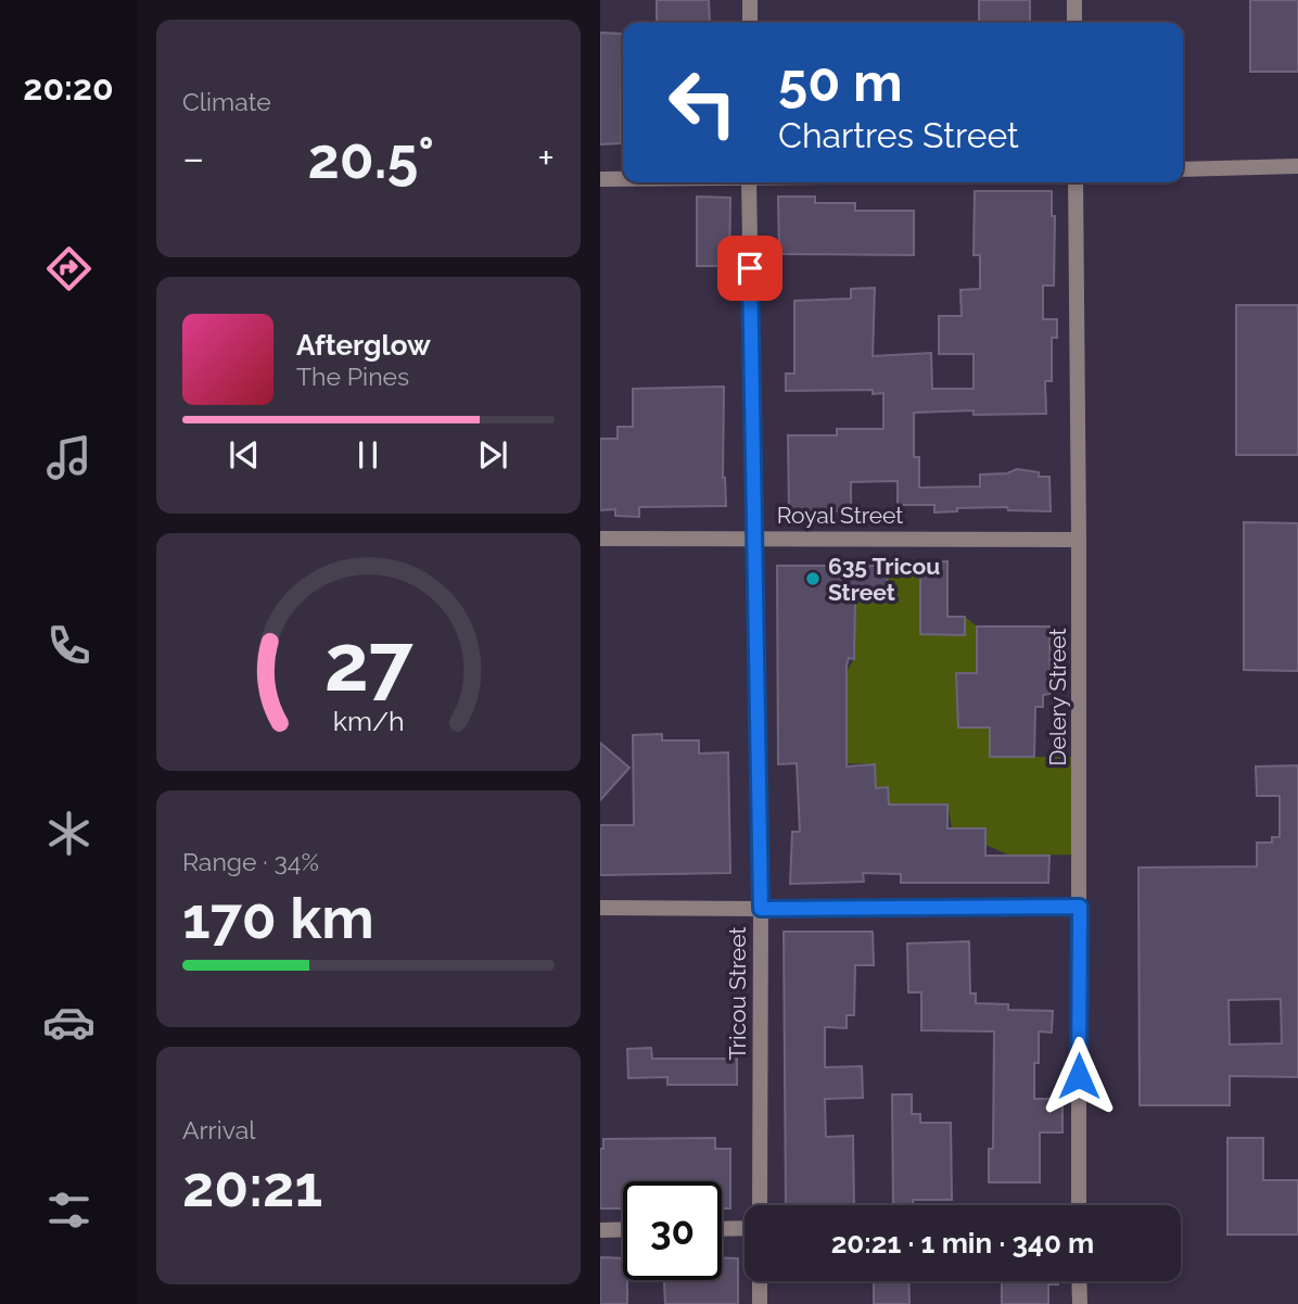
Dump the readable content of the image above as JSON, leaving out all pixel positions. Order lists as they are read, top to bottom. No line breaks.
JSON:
{"streets":{"street":["Royal Street","Delery Street","Tricou Street"]},"crossings":[["Royal Street","Delery Street"],["Royal Street","Tricou Street"]],"places":["635 Tricou Street"],"page":{"tabs":"20:20","tile":["Climate",["Range · 34%","170 km"],["Arrival","20:21"]],"turn":["50 m","Chartres Street"],"heat":["−","20.5°","+"],"song":["Afterglow","The Pines"],"limit":"30","trip":"20:21 · 1 min · 340 m","gauge":["27","km/h"]}}
